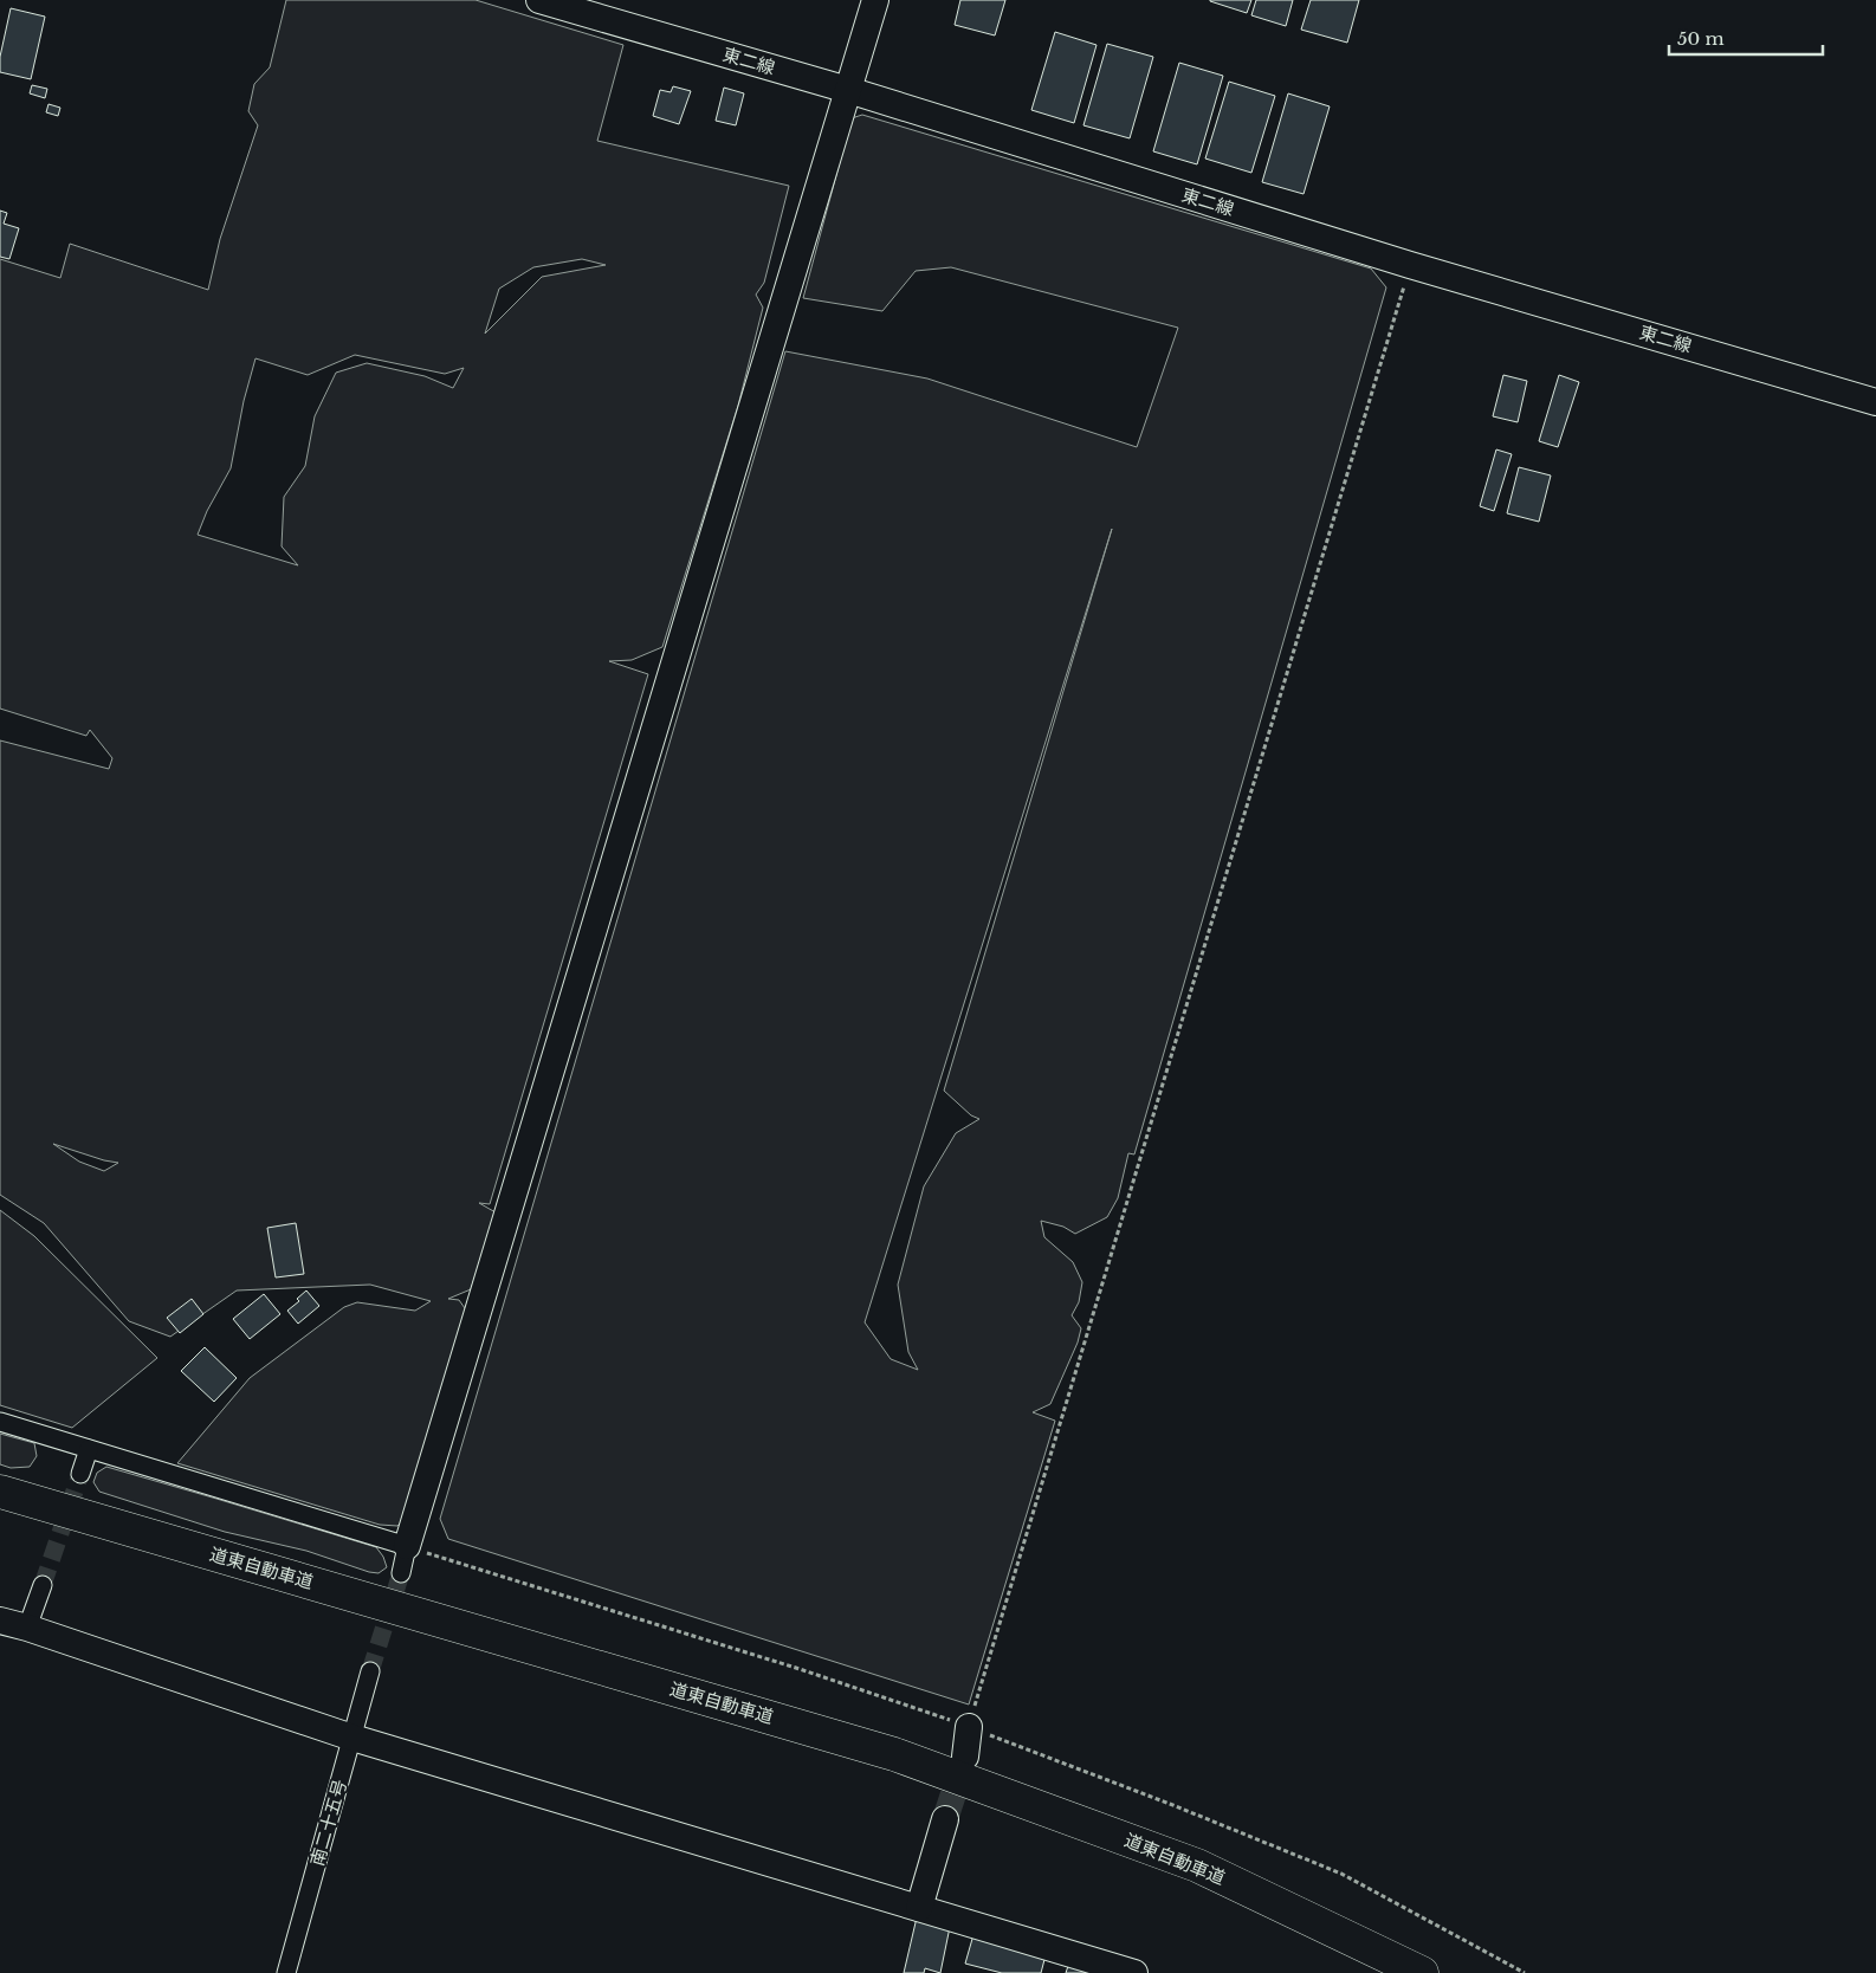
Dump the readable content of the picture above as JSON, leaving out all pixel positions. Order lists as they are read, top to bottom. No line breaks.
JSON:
{"streets":{"highway":["道東自動車道"],"street":["東二線","南二十五号"]},"scale_bar":"50 m"}
